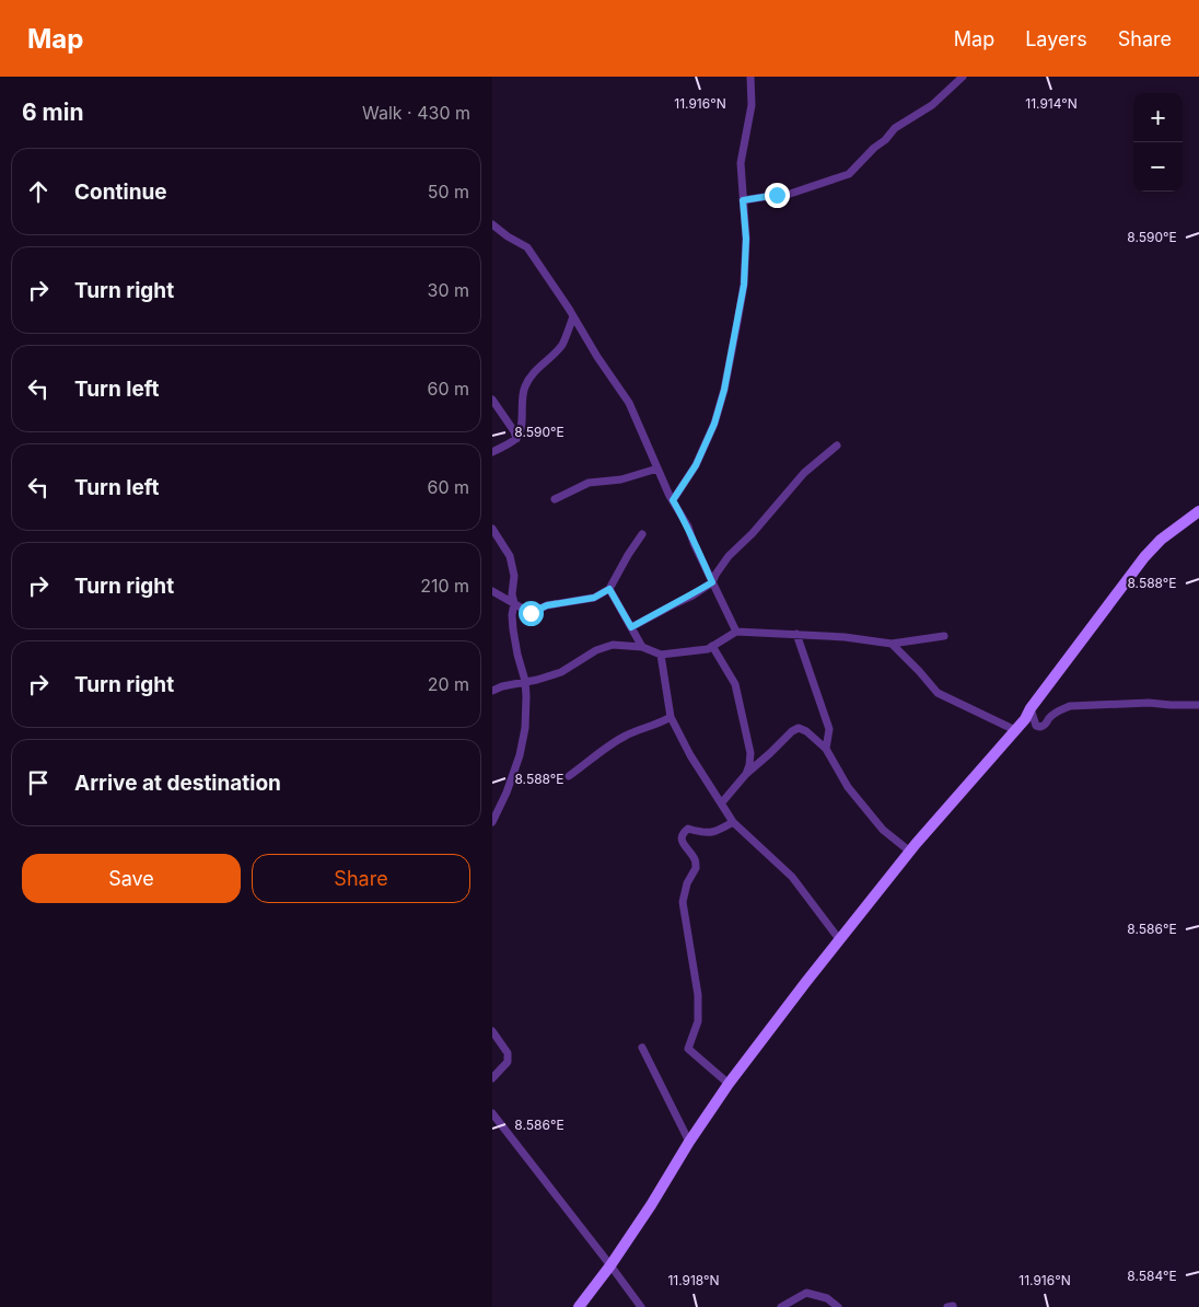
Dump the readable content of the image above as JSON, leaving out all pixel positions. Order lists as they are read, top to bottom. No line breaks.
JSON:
{"page":{"header":"Map","nav":["Map","Layers","Share"],"heading":["6 min","Walk · 430 m"],"map_buttons":["+","−"],"list":[["Continue","50 m"],["Turn right","30 m"],["Turn left","60 m"],["Turn left","60 m"],["Turn right","210 m"],["Turn right","20 m"],"Arrive at destination"],"buttons":["Save","Share"]},"coordinates":["11.916°N","11.914°N","8.590°E","8.588°E","8.586°E","8.584°E","11.918°N"]}
